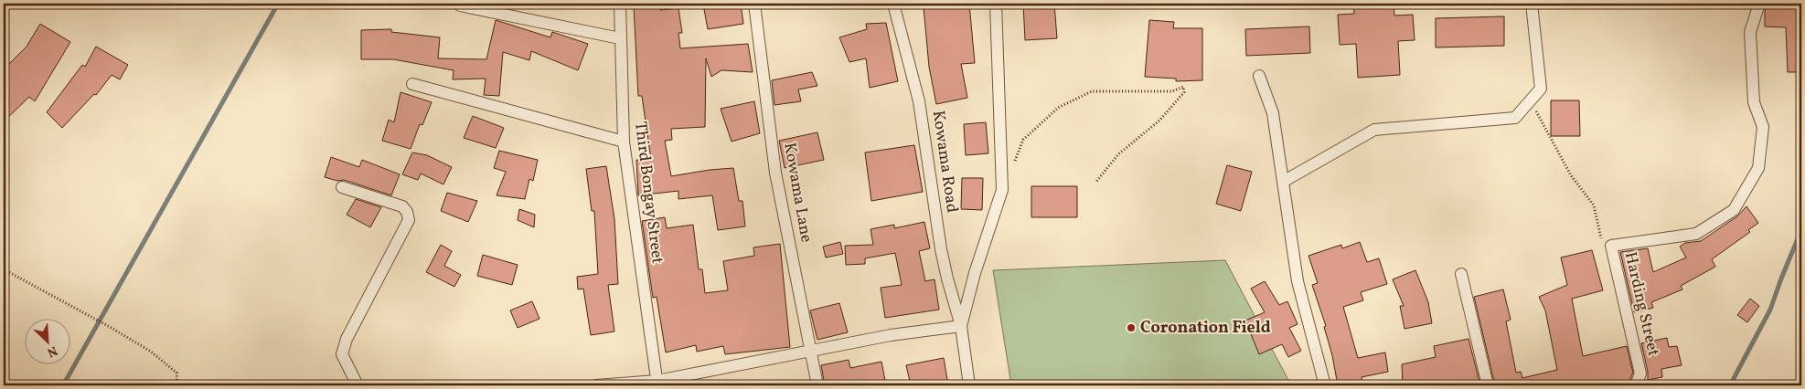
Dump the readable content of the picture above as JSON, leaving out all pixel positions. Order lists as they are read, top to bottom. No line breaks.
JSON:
{"streets":{"street":["Kowama Road","Third Bongay Street","Kowama Lane","Harding Street"]},"places":["Coronation Field"],"north":"bottom right"}
